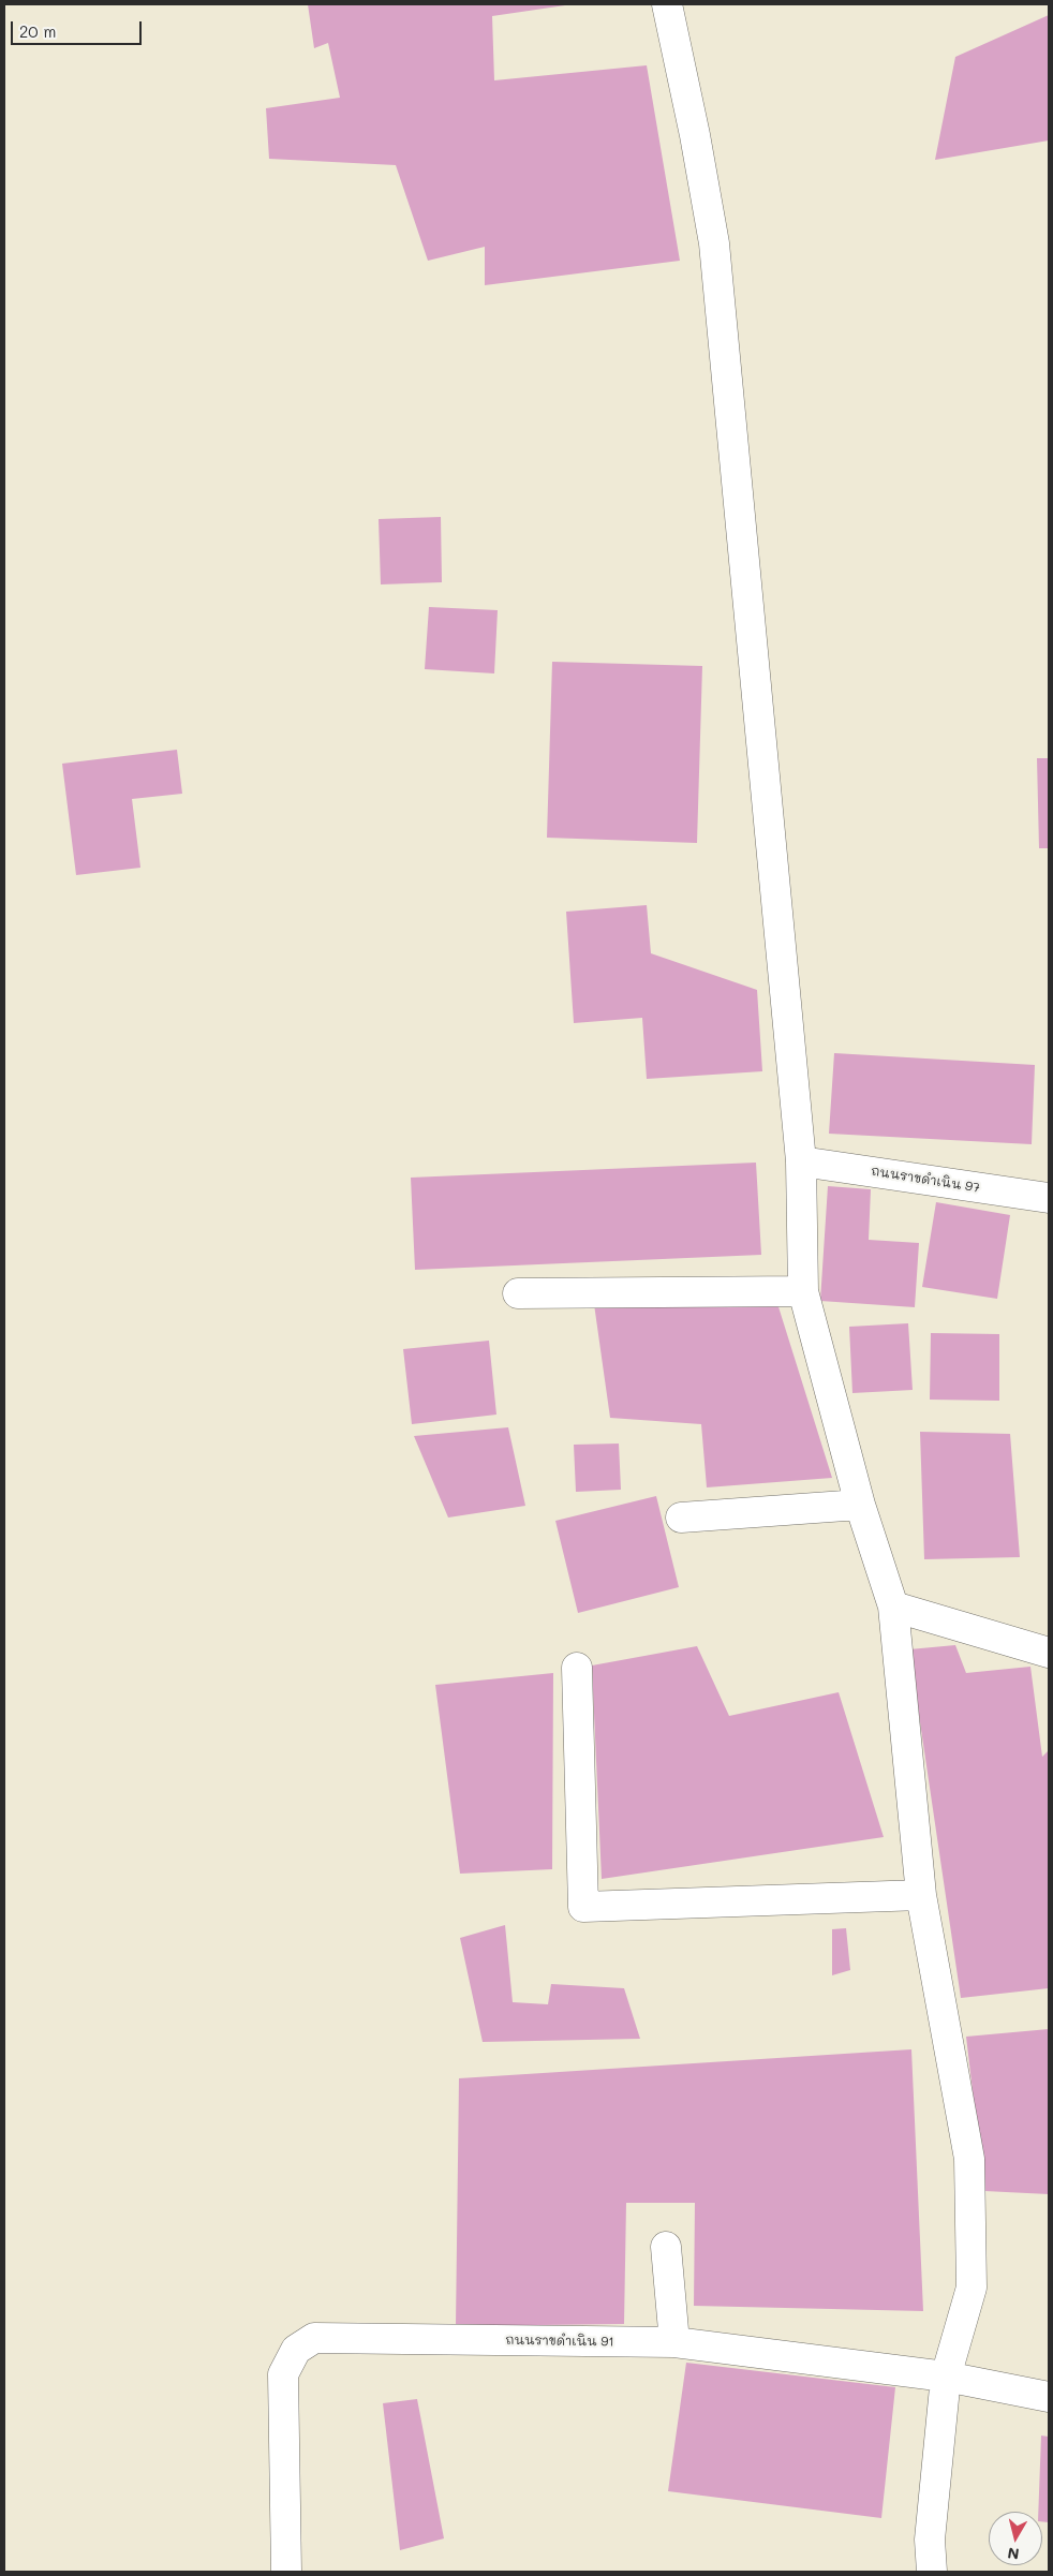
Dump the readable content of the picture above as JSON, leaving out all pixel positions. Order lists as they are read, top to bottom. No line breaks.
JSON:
{"streets":{"street":["ถนนราขดำเนิน 97","ถนนราขดำเนิน 91"]},"scale_bar":"20 m","north":"bottom"}
